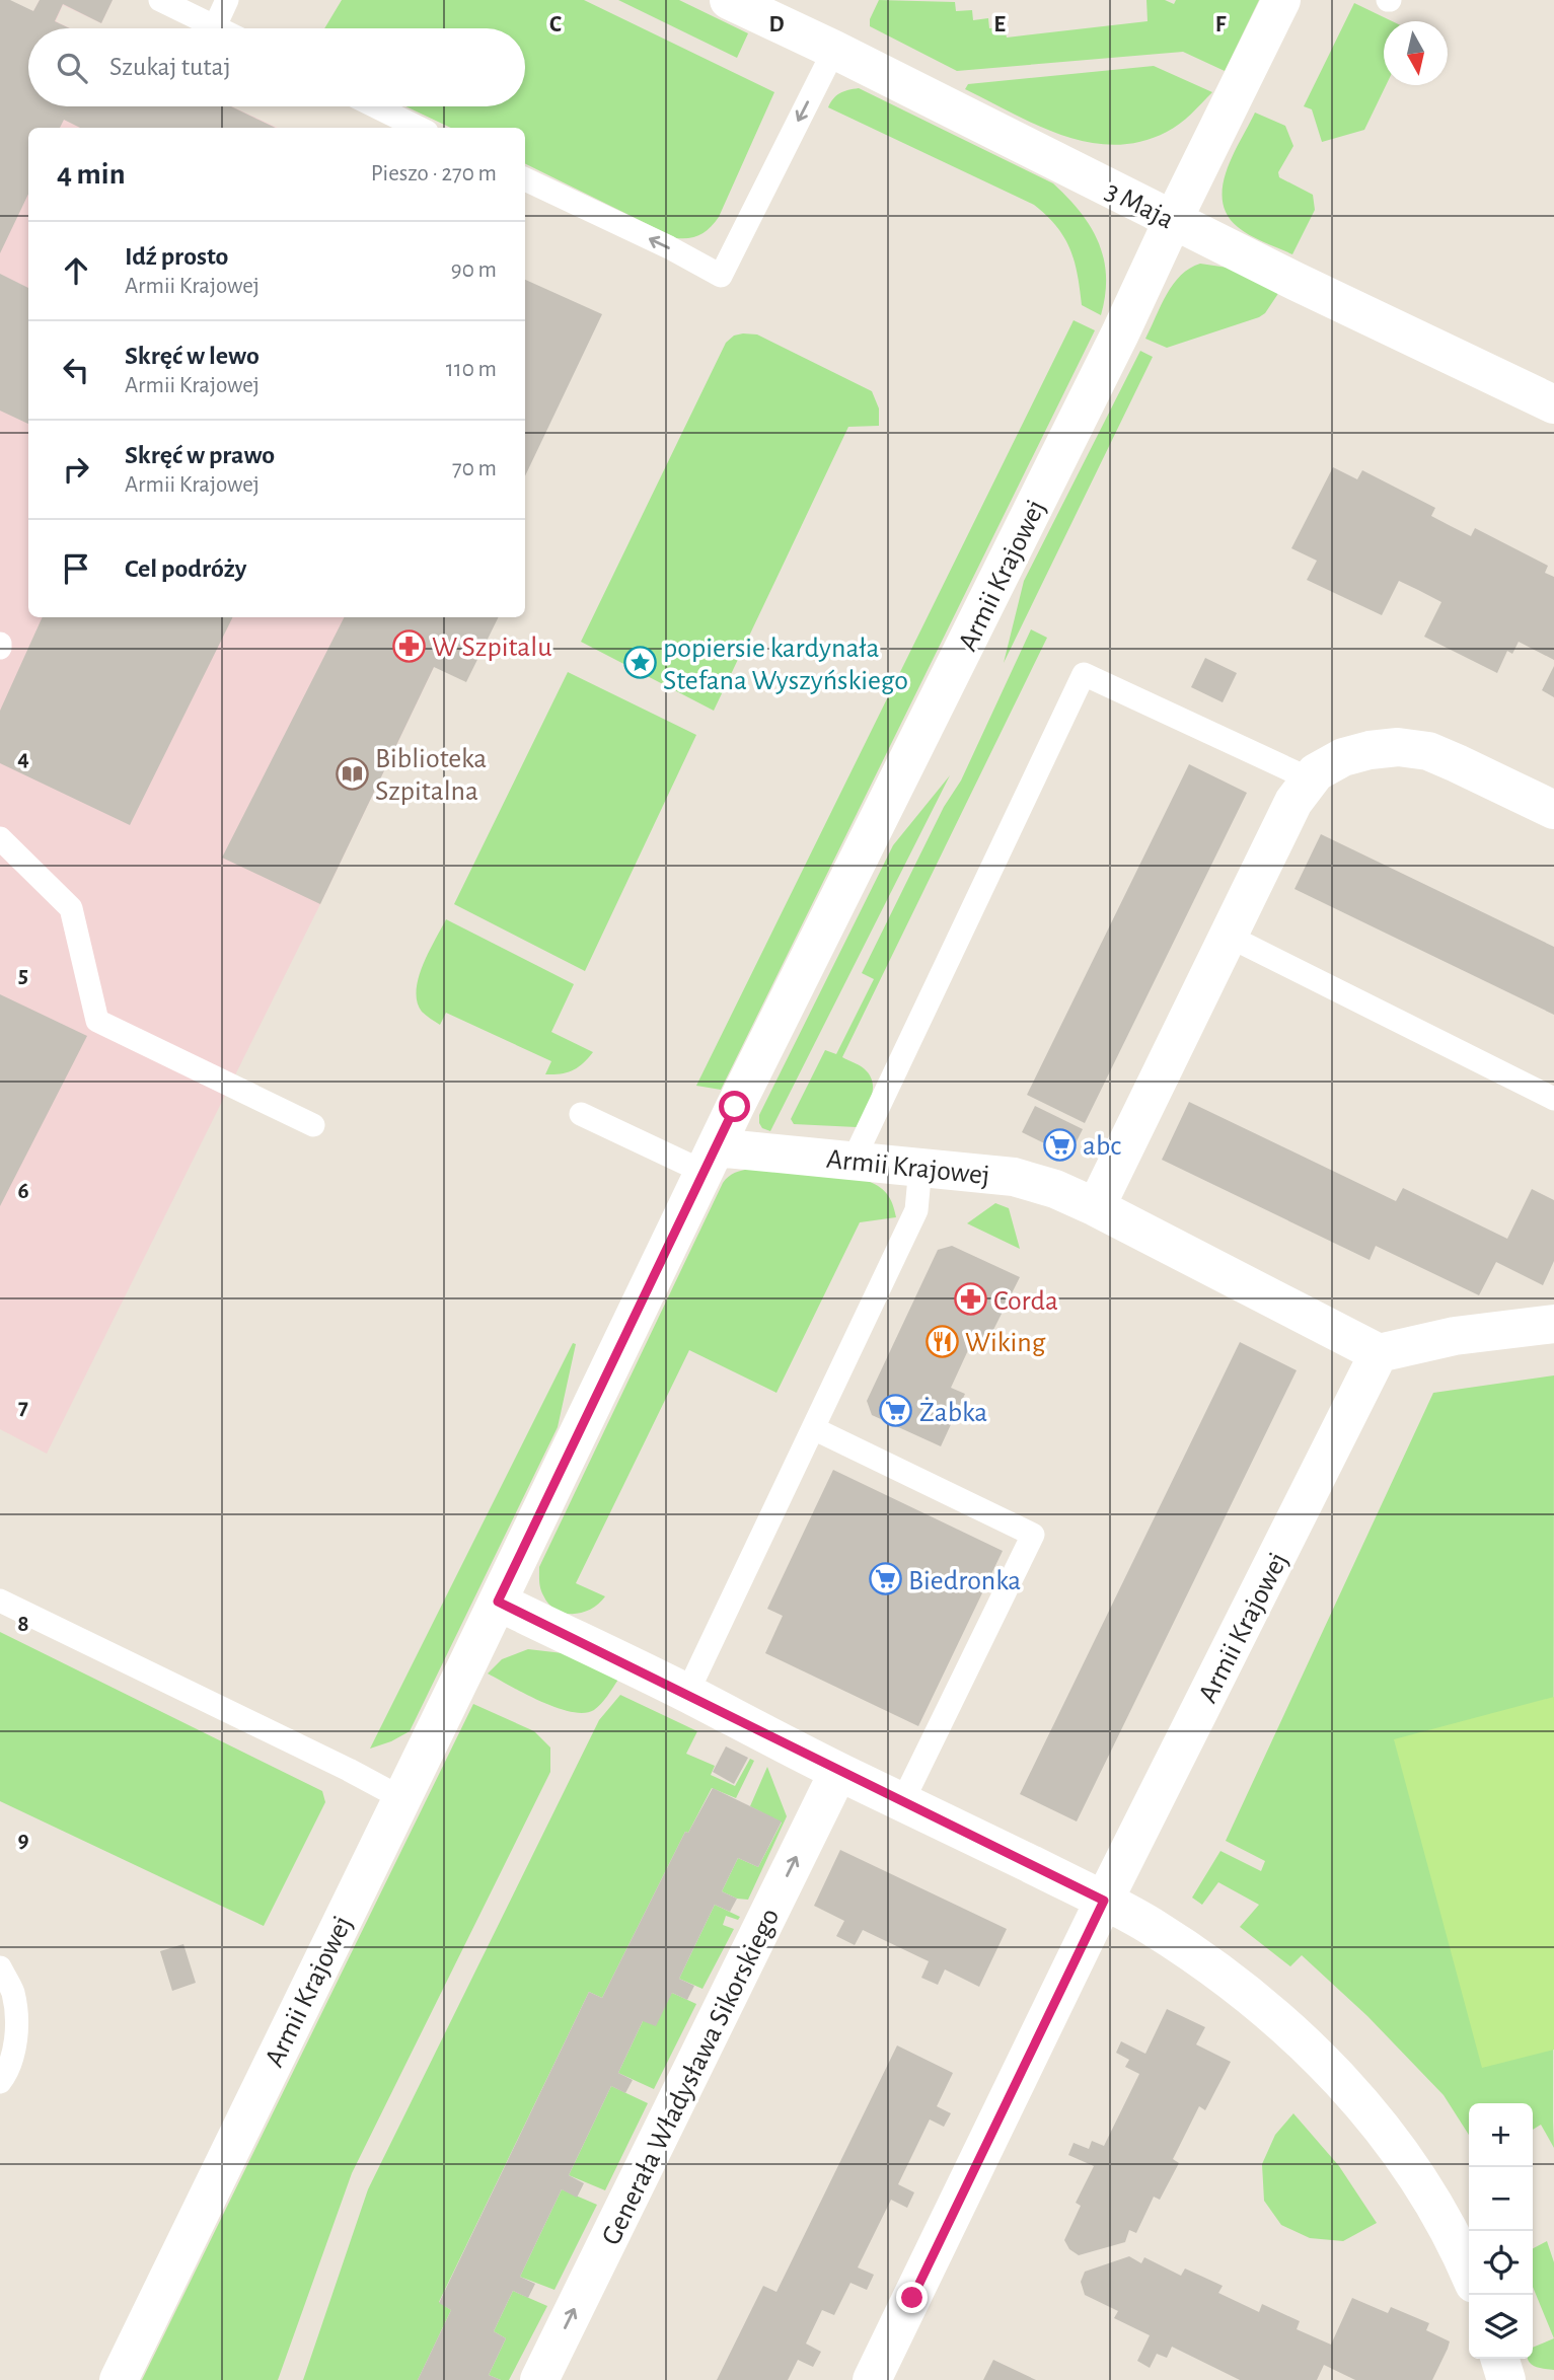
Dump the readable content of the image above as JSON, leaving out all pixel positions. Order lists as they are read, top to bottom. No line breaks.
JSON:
{"streets":{"street":["3 Maja","Armii Krajowej","Generała Władysława Sikorskiego"]},"crossings":[["3 Maja","Armii Krajowej"]],"one_way":["Generała Władysława Sikorskiego"],"places":{"pharmacy":["W Szpitalu","Corda"],"place":["popiersie kardynała Stefana Wyszyńskiego"],"library":["Biblioteka Szpitalna"],"supermarket":["abc","Żabka","Biedronka"],"restaurant":["Wiking"]},"north":"bottom","page":{"search":"Szukaj tutaj","heading":["4 min","Pieszo · 270 m"],"list":[["Idź prosto","Armii Krajowej","90 m"],["Skręć w lewo","Armii Krajowej","110 m"],["Skręć w prawo","Armii Krajowej","70 m"],"Cel podróży"],"map_buttons":["+","−"]},"grid":{"columns":["C","D","E","F"],"rows":["4","5","6","7","8","9"]}}
